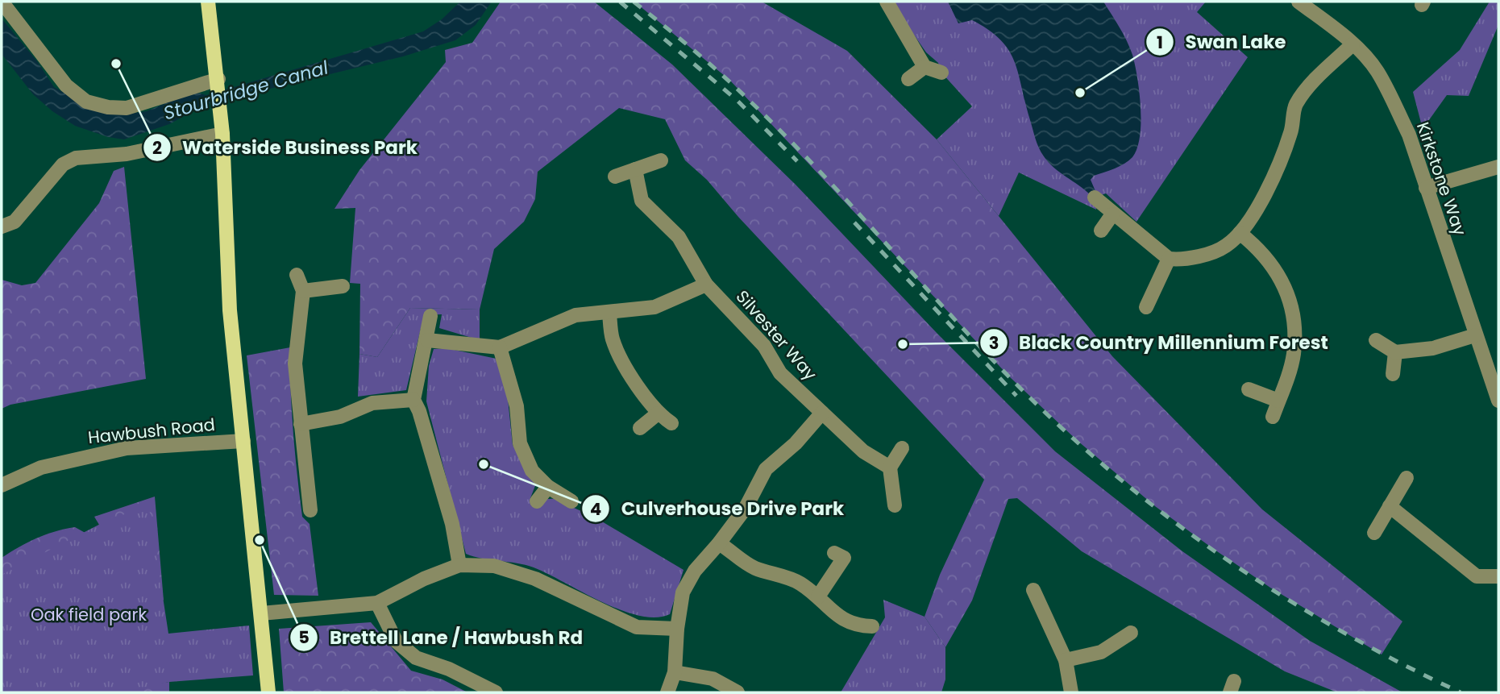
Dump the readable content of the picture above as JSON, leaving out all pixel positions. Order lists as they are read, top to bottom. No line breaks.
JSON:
{"streets":{"street":["Kirkstone Way","Silvester Way","Hawbush Road"]},"water":["Stourbridge Canal"],"parks":["Oak field park"],"places":["Waterside Business Park","Swan Lake","Black Country Millennium Forest","Culverhouse Drive Park","Brettell Lane / Hawbush Rd"]}
